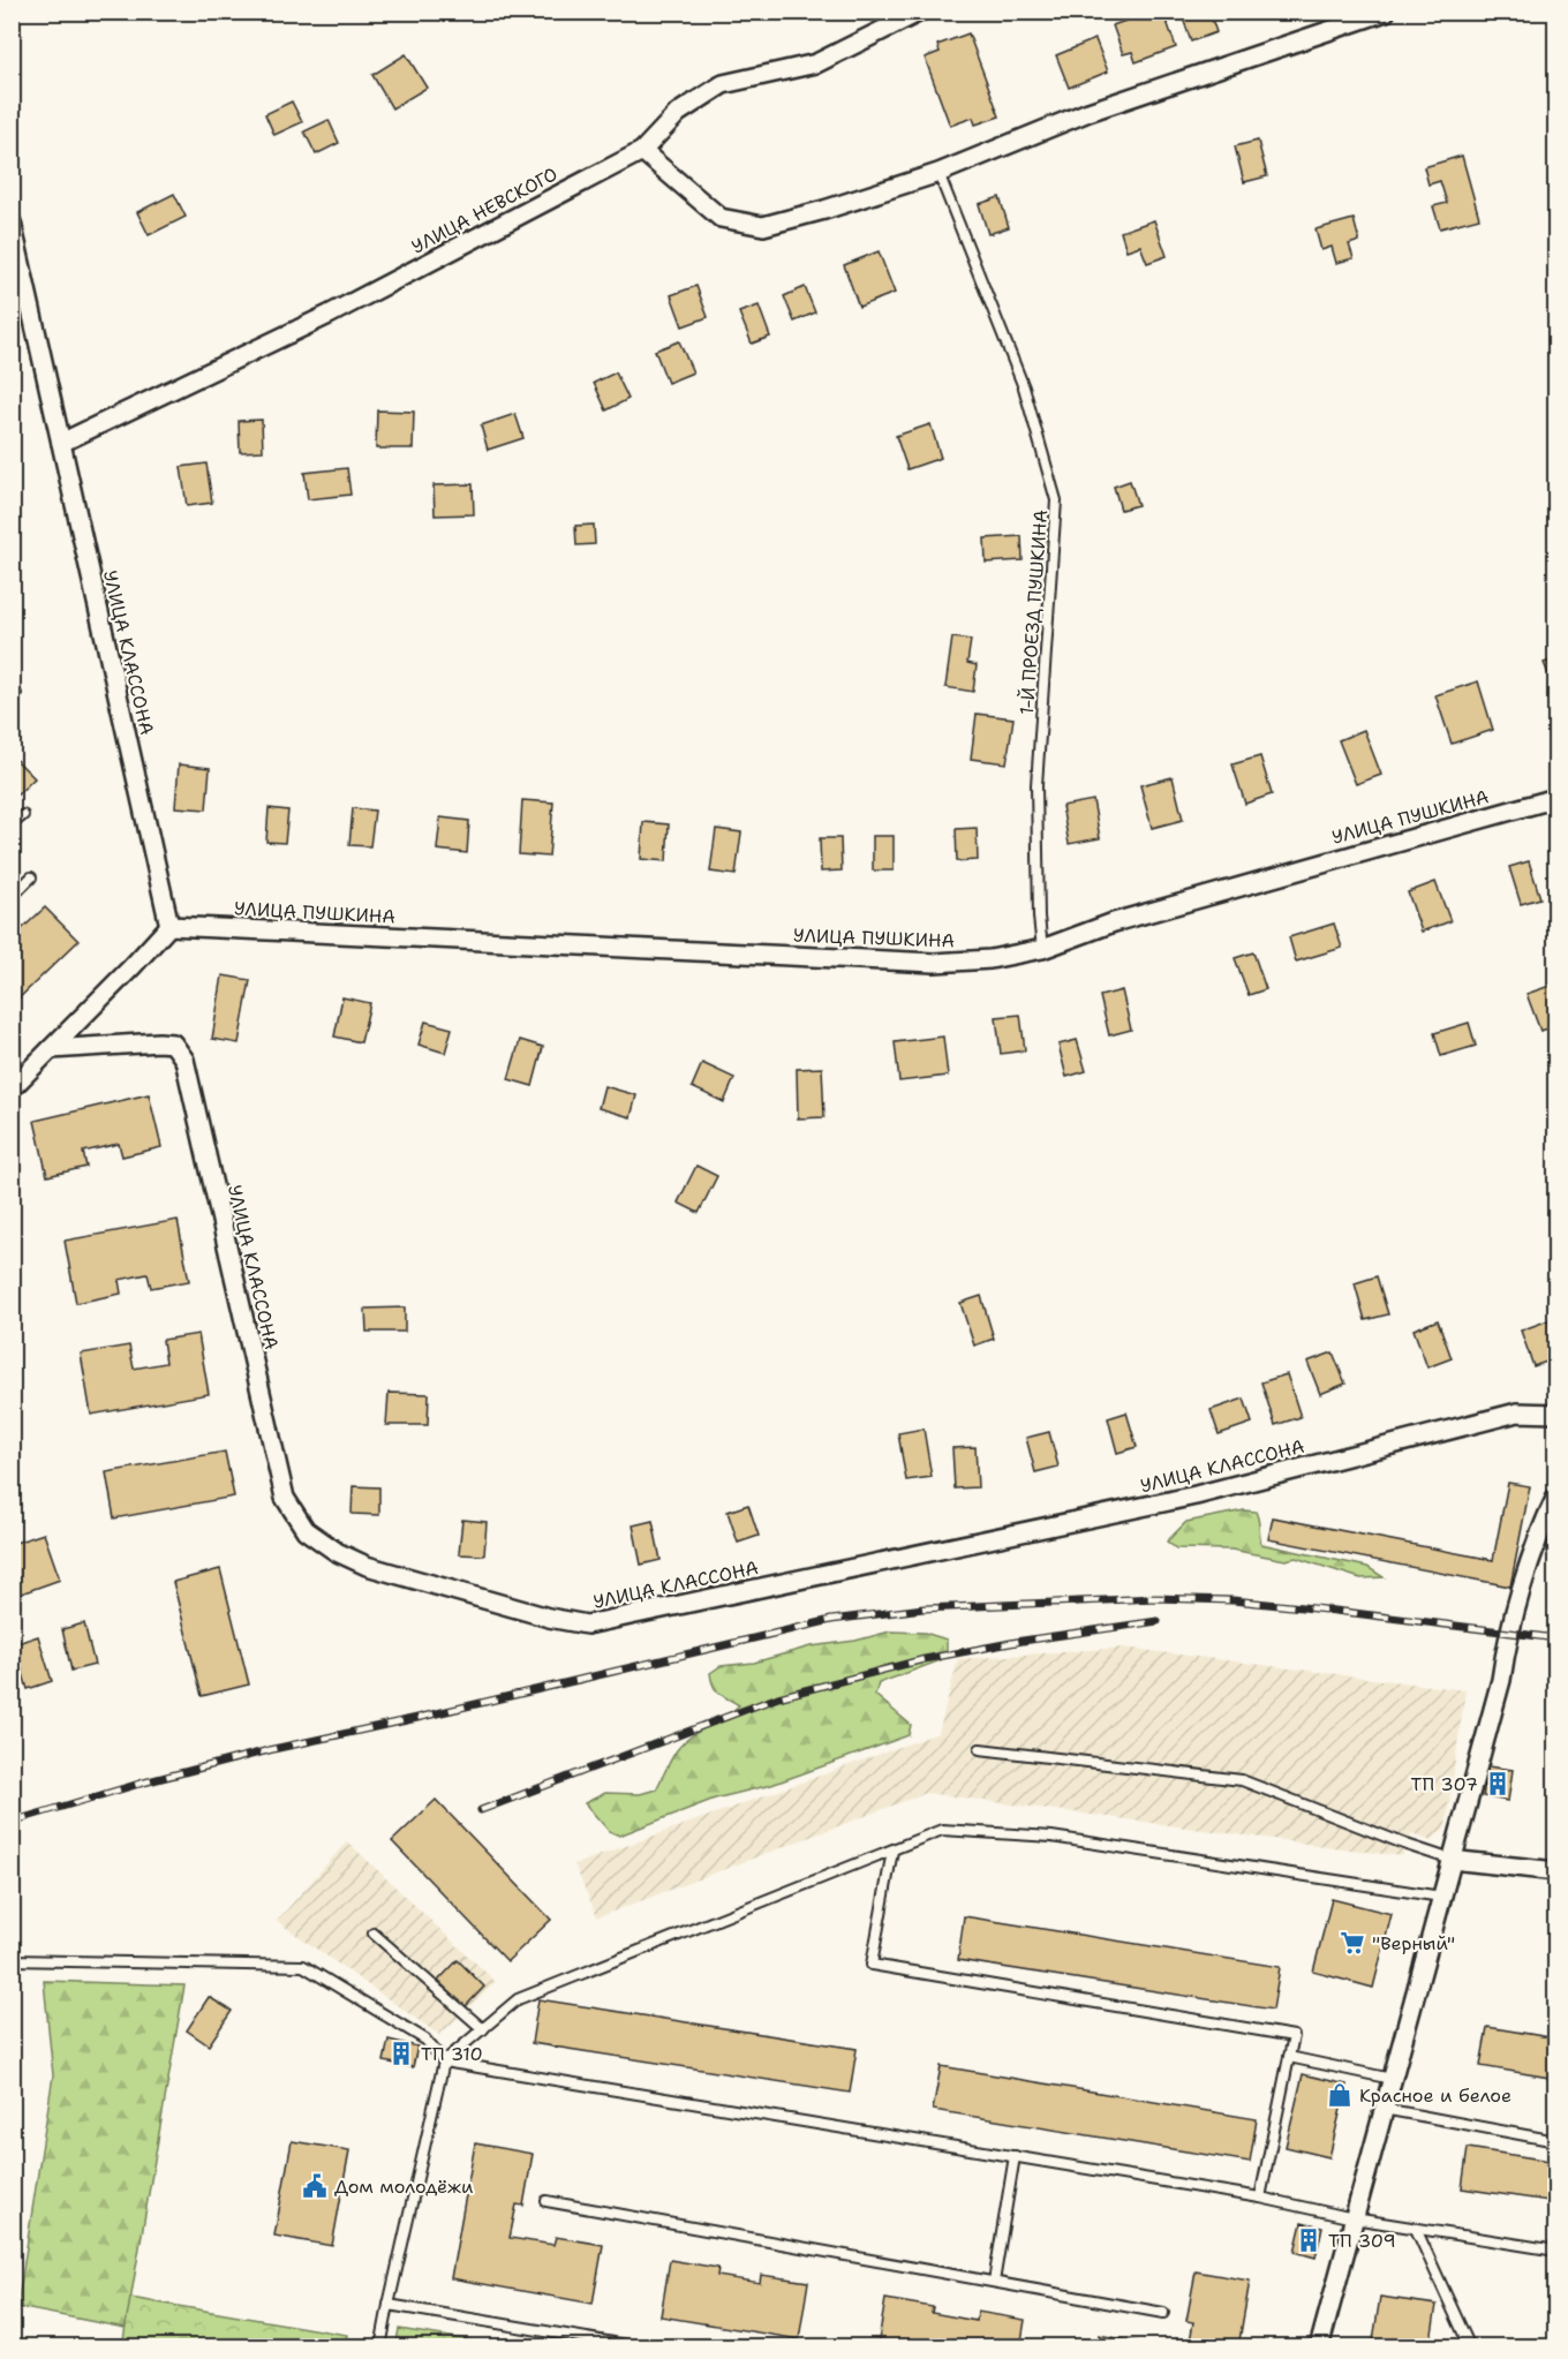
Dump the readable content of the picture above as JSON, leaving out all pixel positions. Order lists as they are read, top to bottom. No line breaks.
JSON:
{"streets":{"street":["УЛИЦА НЕВСКОГО","УЛИЦА КЛАССОНА","УЛИЦА ПУШКИНА"],"lane":["1-Й ПРОЕЗД ПУШКИНА"]},"crossings":[["УЛИЦА НЕВСКОГО","УЛИЦА КЛАССОНА"],["1-Й ПРОЕЗД ПУШКИНА","УЛИЦА ПУШКИНА"],["УЛИЦА КЛАССОНА","УЛИЦА ПУШКИНА"]],"places":{"building":["ТП 307","ТП 310","ТП 309"],"supermarket":["\"Верный\""],"shop":["Красное и белое"],"public building":["Дом молодёжи"]}}
